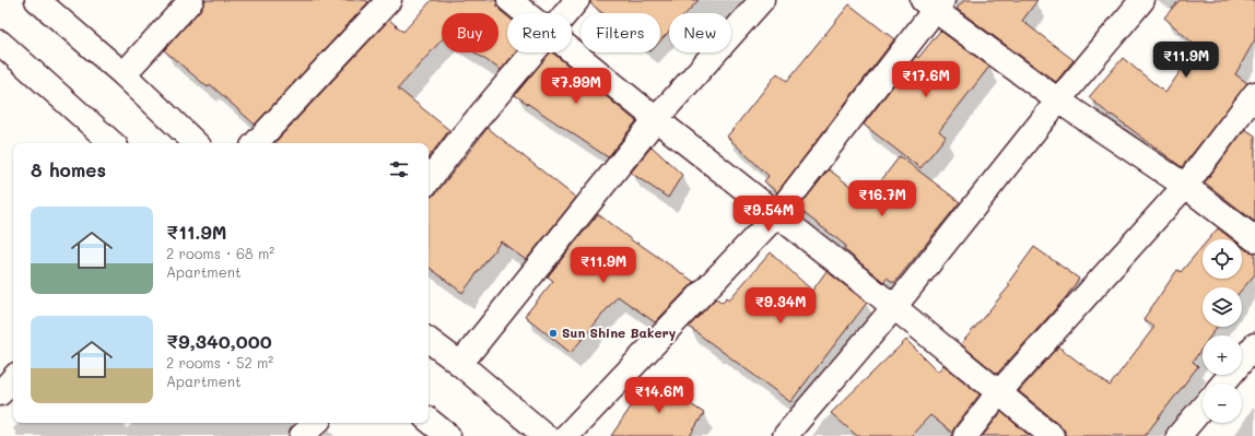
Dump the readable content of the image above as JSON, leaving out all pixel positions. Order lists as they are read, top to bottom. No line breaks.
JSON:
{"places":["Sun Shine Bakery"],"page":{"chip":["Buy","Rent","Filters","New"],"price":["₹11.9M","₹17.6M","₹7.99M","₹16.7M","₹9.54M","₹11.9M","₹9.34M","₹14.6M"],"heading":"8 homes","list":[{"name":"₹11.9M","note":"2 rooms · 68 m² · Apartment"},{"name":"₹9,340,000","note":"2 rooms · 52 m² · Apartment"}],"map_buttons":["+","−"]}}
